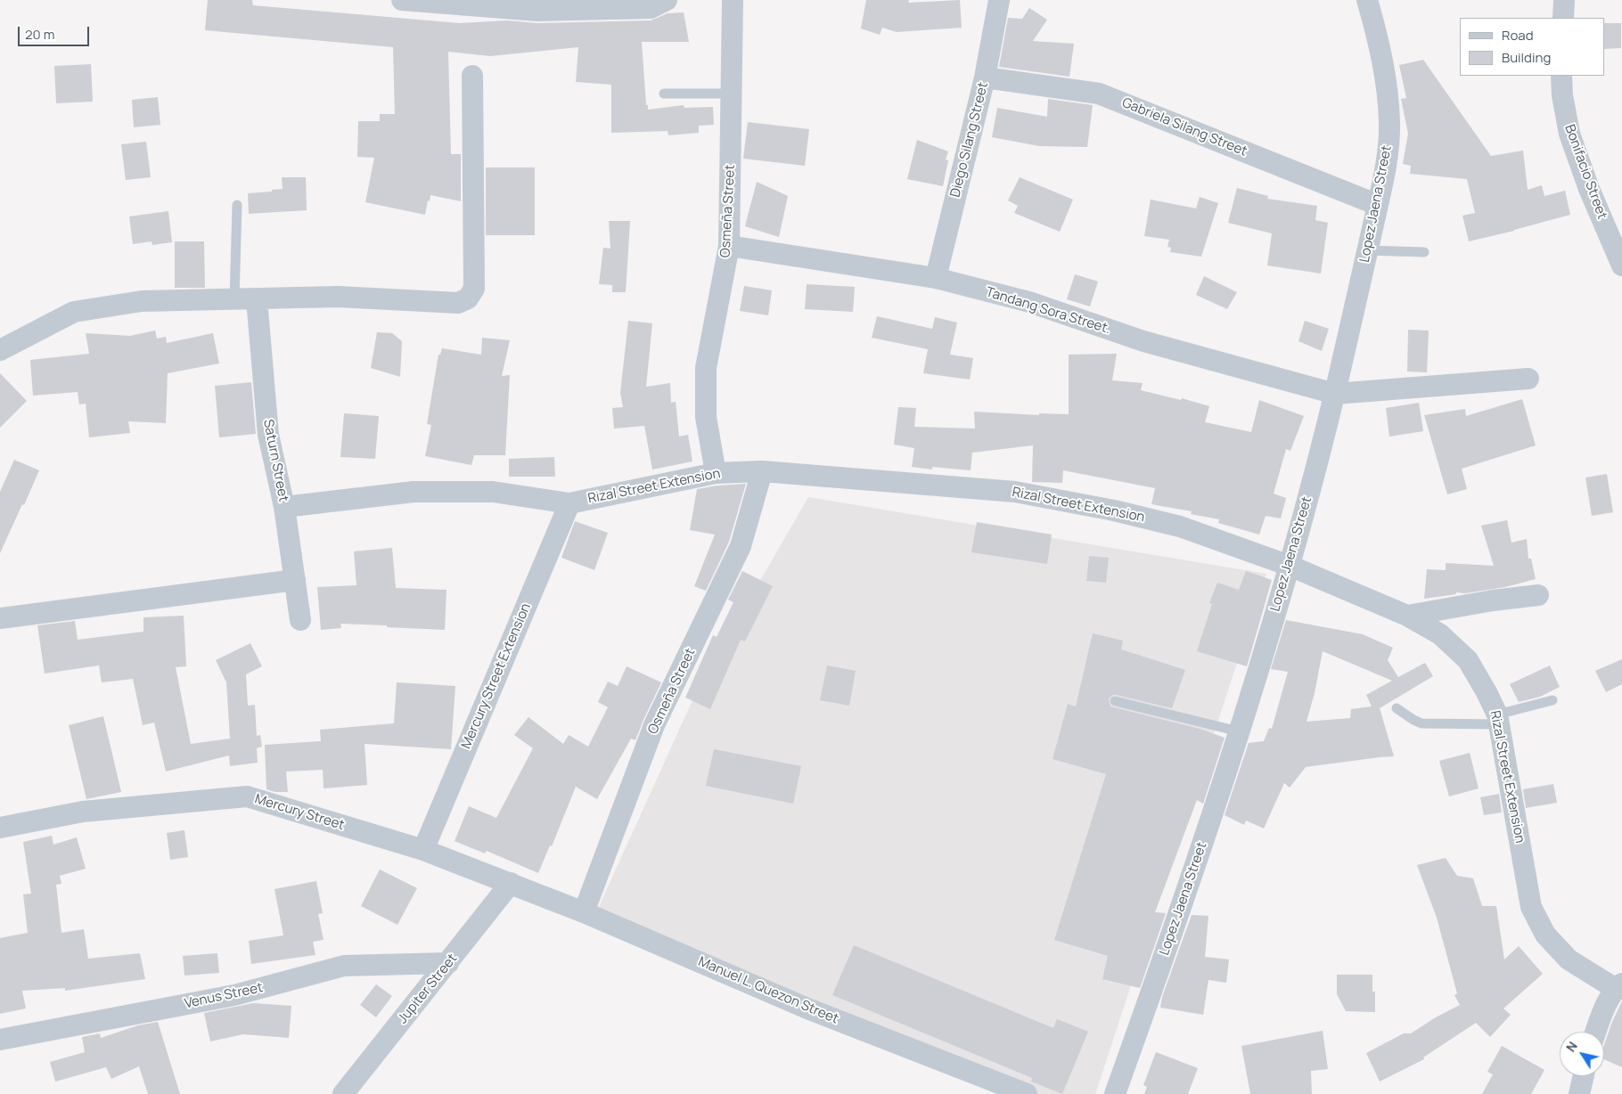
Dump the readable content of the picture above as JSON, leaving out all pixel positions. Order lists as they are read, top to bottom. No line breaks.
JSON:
{"streets":{"street":["Gabriela Silang Street","Diego Silang Street","Bonifacio Street","Lopez Jaena Street","Osmeña Street","Tandang Sora Street.","Saturn Street","Rizal Street Extension","Mercury Street Extension","Mercury Street","Jupiter Street","Manuel L. Quezon Street","Venus Street"]},"crossings":[["Gabriela Silang Street","Diego Silang Street"],["Gabriela Silang Street","Lopez Jaena Street"],["Diego Silang Street","Tandang Sora Street."],["Lopez Jaena Street","Tandang Sora Street."],["Lopez Jaena Street","Rizal Street Extension"],["Osmeña Street","Tandang Sora Street."],["Osmeña Street","Rizal Street Extension"],["Osmeña Street","Manuel L. Quezon Street"],["Saturn Street","Rizal Street Extension"],["Rizal Street Extension","Mercury Street Extension"],["Mercury Street Extension","Mercury Street"],["Mercury Street","Jupiter Street"],["Mercury Street","Manuel L. Quezon Street"],["Jupiter Street","Manuel L. Quezon Street"],["Jupiter Street","Venus Street"]],"legend":["Road","Building"],"scale_bar":"20 m","north":"top left"}
